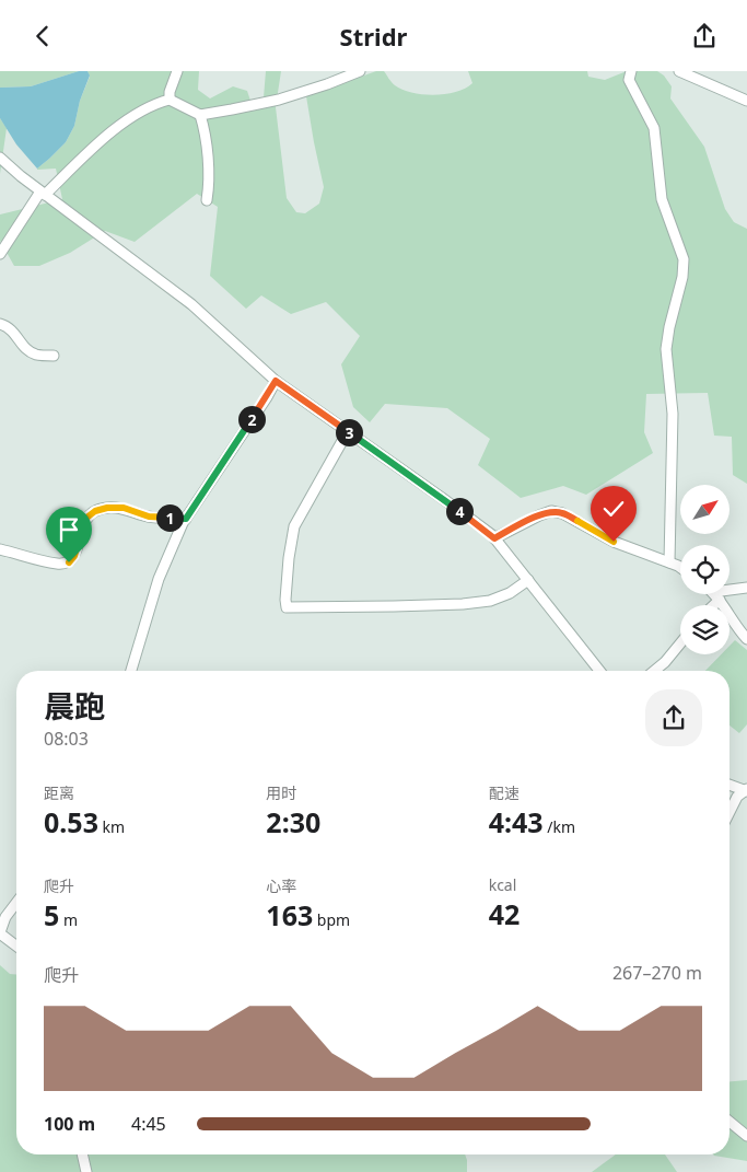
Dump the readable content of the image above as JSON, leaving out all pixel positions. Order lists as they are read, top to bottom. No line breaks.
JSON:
{"north":"top right","page":{"header":"Stridr","pins":["2","3","4","1"],"heading":["晨跑","08:03"],"stats":[["距离","0.53 km"],["用时","2:30"],["配速","4:43 /km"],["爬升","5 m"],["心率","163 bpm"],["kcal","42"]],"chart":["爬升","267–270 m"],"list":[{"name":"100 m","note":"4:45"}]}}
